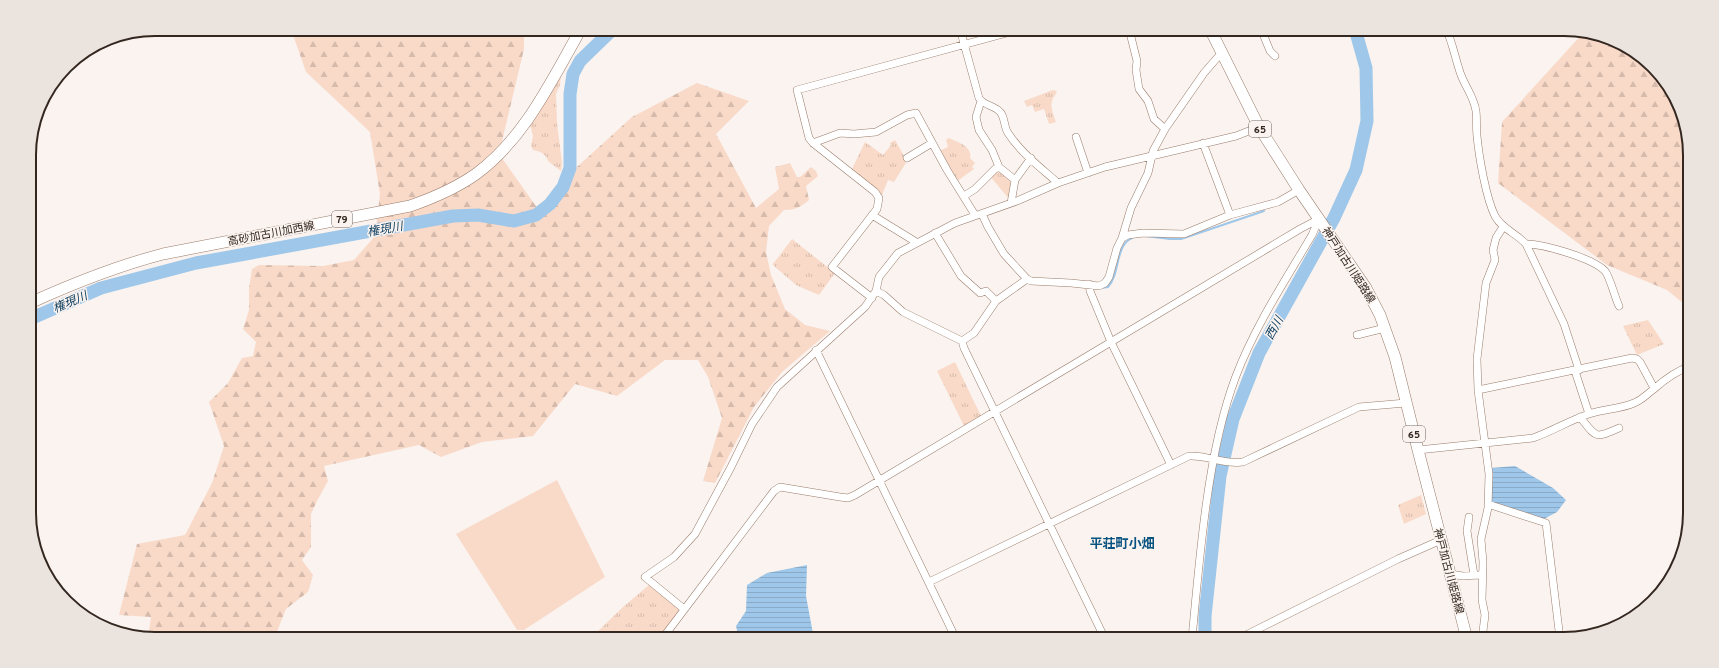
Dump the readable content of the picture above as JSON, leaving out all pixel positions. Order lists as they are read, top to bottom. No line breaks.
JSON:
{"streets":{"main road":["65","79","高砂加古川加西線","神戸加古川姫路線"]},"districts":["平荘町小畑"],"water":["権現川","西川"]}
